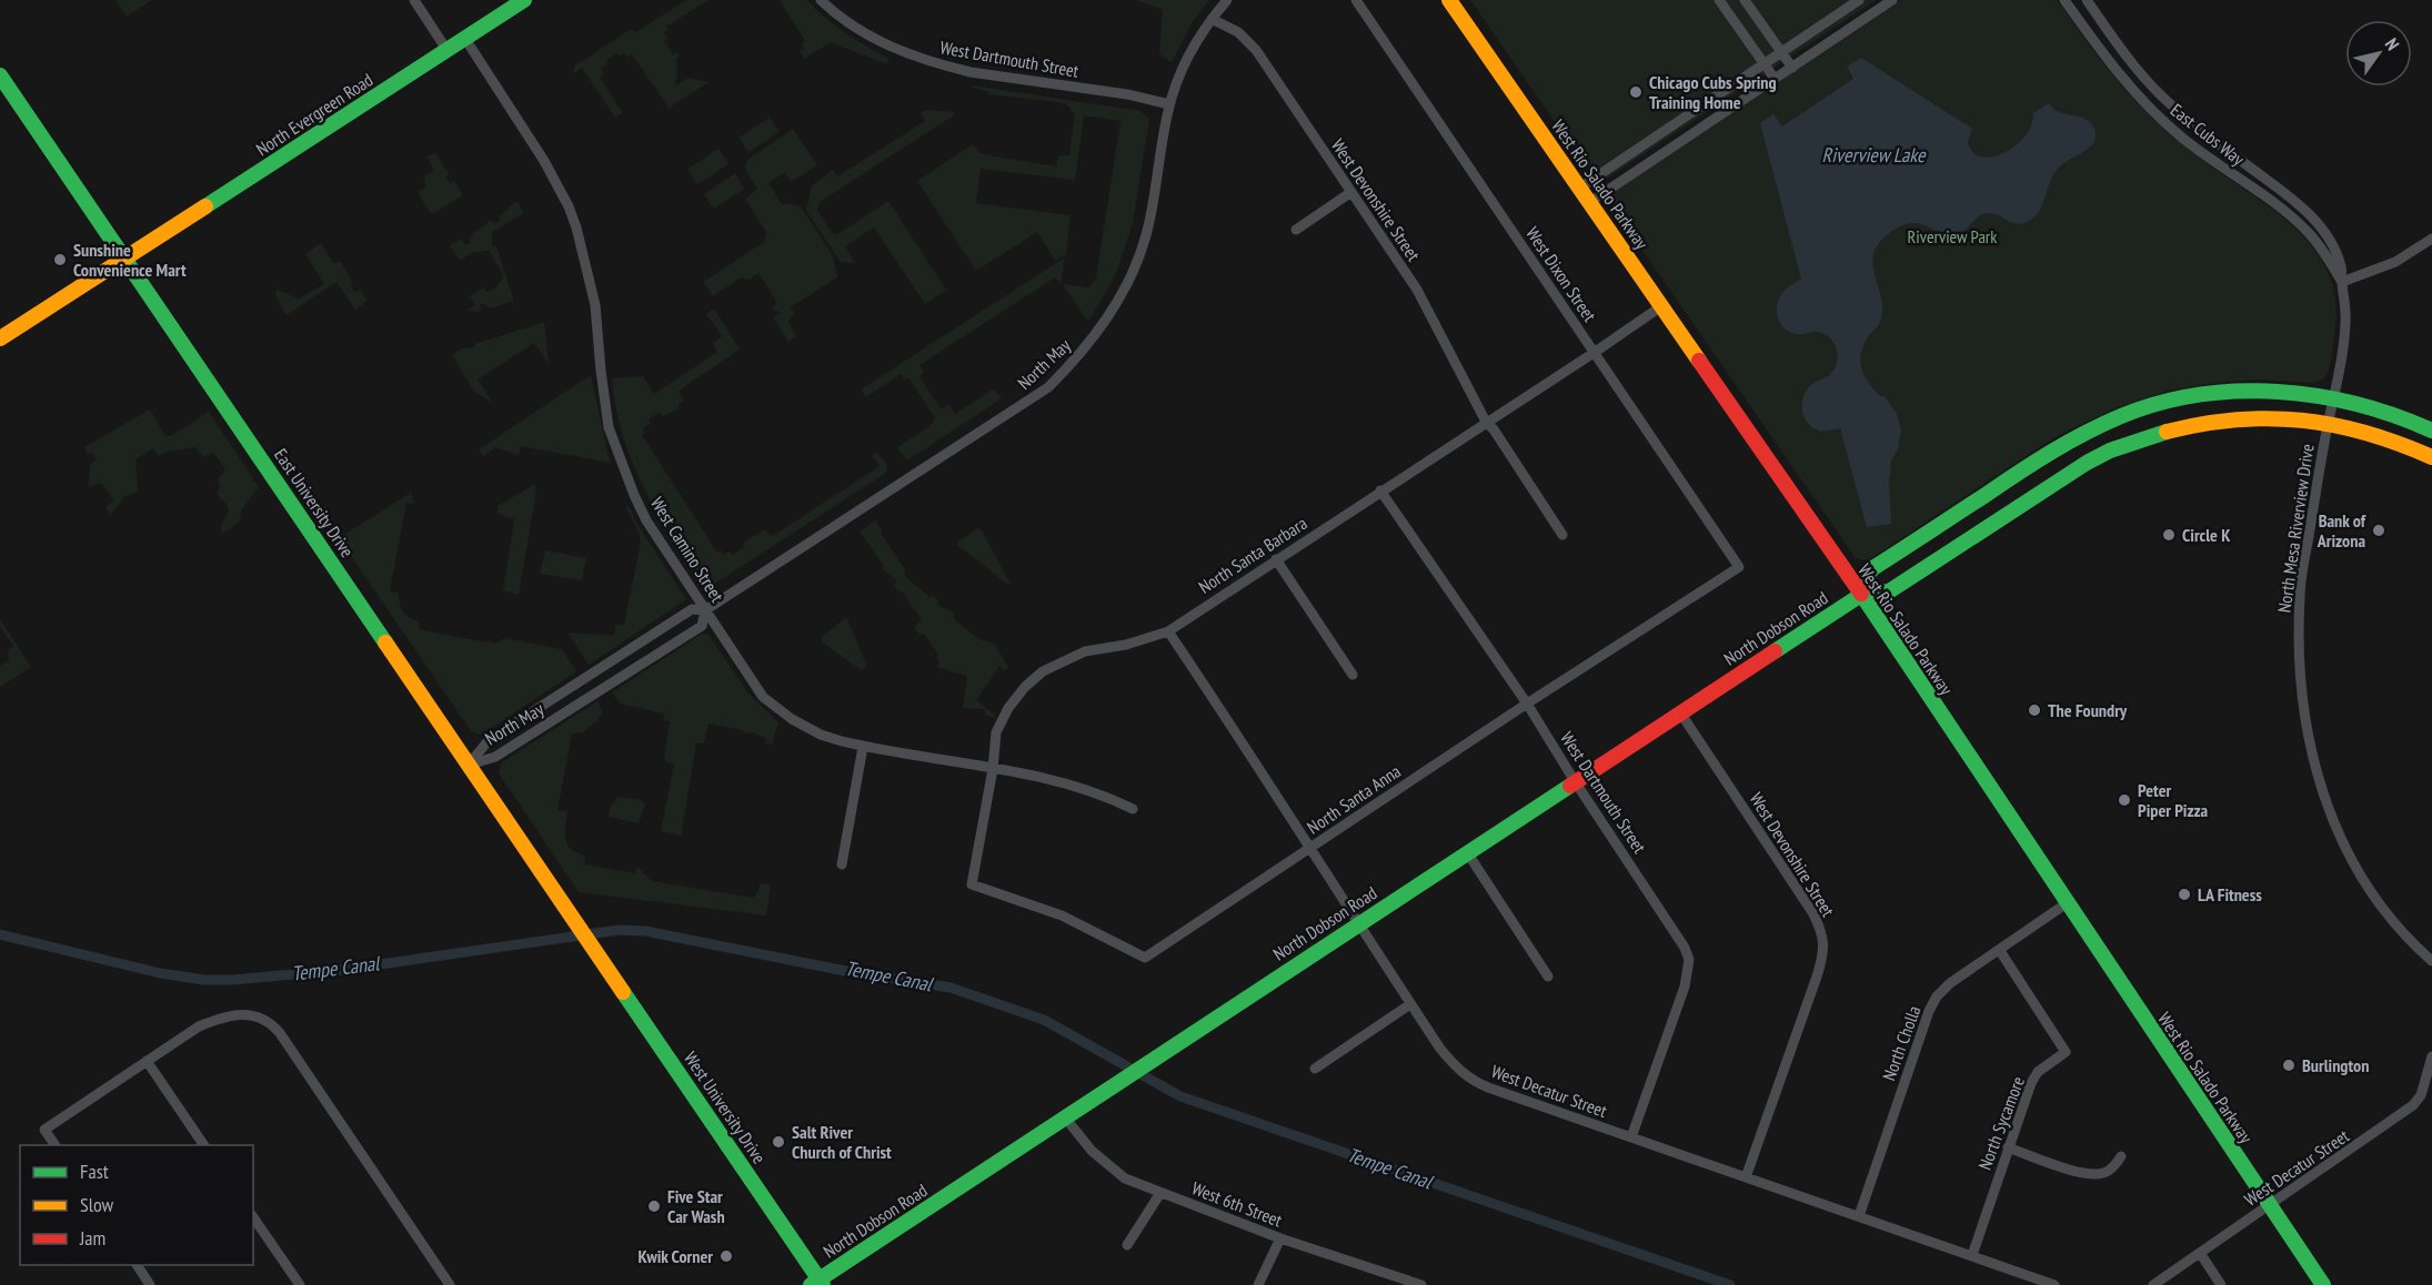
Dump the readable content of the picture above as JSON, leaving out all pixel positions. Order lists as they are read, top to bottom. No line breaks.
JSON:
{"streets":{"main road":["North Evergreen Road","West Rio Salado Parkway","East University Drive","North Dobson Road","West University Drive"],"street":["West Dartmouth Street","East Cubs Way","West Devonshire Street","West Dixon Street","North May","North Mesa Riverview Drive","West Camino Street","North Santa Barbara","North Santa Anna","North Cholla","West Decatur Street","North Sycamore","West 6th Street"]},"crossings":[["West Dartmouth Street","North May"],["West Dartmouth Street","North Santa Barbara"],["West Dartmouth Street","North Dobson Road"],["West Dartmouth Street","North Santa Anna"],["West Dartmouth Street","West Decatur Street"],["North Evergreen Road","East University Drive"],["North Evergreen Road","West Camino Street"],["East Cubs Way","North Mesa Riverview Drive"],["East Cubs Way","North Dobson Road"],["West Rio Salado Parkway","North Santa Barbara"],["West Rio Salado Parkway","North Dobson Road"],["West Rio Salado Parkway","North Cholla"],["West Rio Salado Parkway","West Decatur Street"],["West Devonshire Street","North May"],["West Devonshire Street","North Santa Barbara"],["West Devonshire Street","North Dobson Road"],["West Devonshire Street","West Decatur Street"],["West Dixon Street","North Santa Barbara"],["West Dixon Street","North Santa Anna"],["North May","East University Drive"],["North May","West Camino Street"],["East University Drive","West University Drive"],["North Mesa Riverview Drive","North Dobson Road"],["West Camino Street","North Santa Barbara"],["North Santa Barbara","North Santa Anna"],["North Santa Barbara","West Decatur Street"],["North Dobson Road","West Decatur Street"],["North Dobson Road","West University Drive"],["North Dobson Road","West 6th Street"],["North Santa Anna","West Decatur Street"],["North Cholla","West Decatur Street"],["North Cholla","North Sycamore"],["West Decatur Street","North Sycamore"]],"water":["Riverview Lake","Tempe Canal"],"parks":["Riverview Park"],"places":["Chicago Cubs Spring Training Home","Sunshine Convenience Mart","Bank of Arizona","Circle K","The Foundry","Peter Piper Pizza","LA Fitness","Burlington","Salt River Church of Christ","Five Star Car Wash","Kwik Corner"],"legend":["Fast","Slow","Jam"],"north":"top right"}
